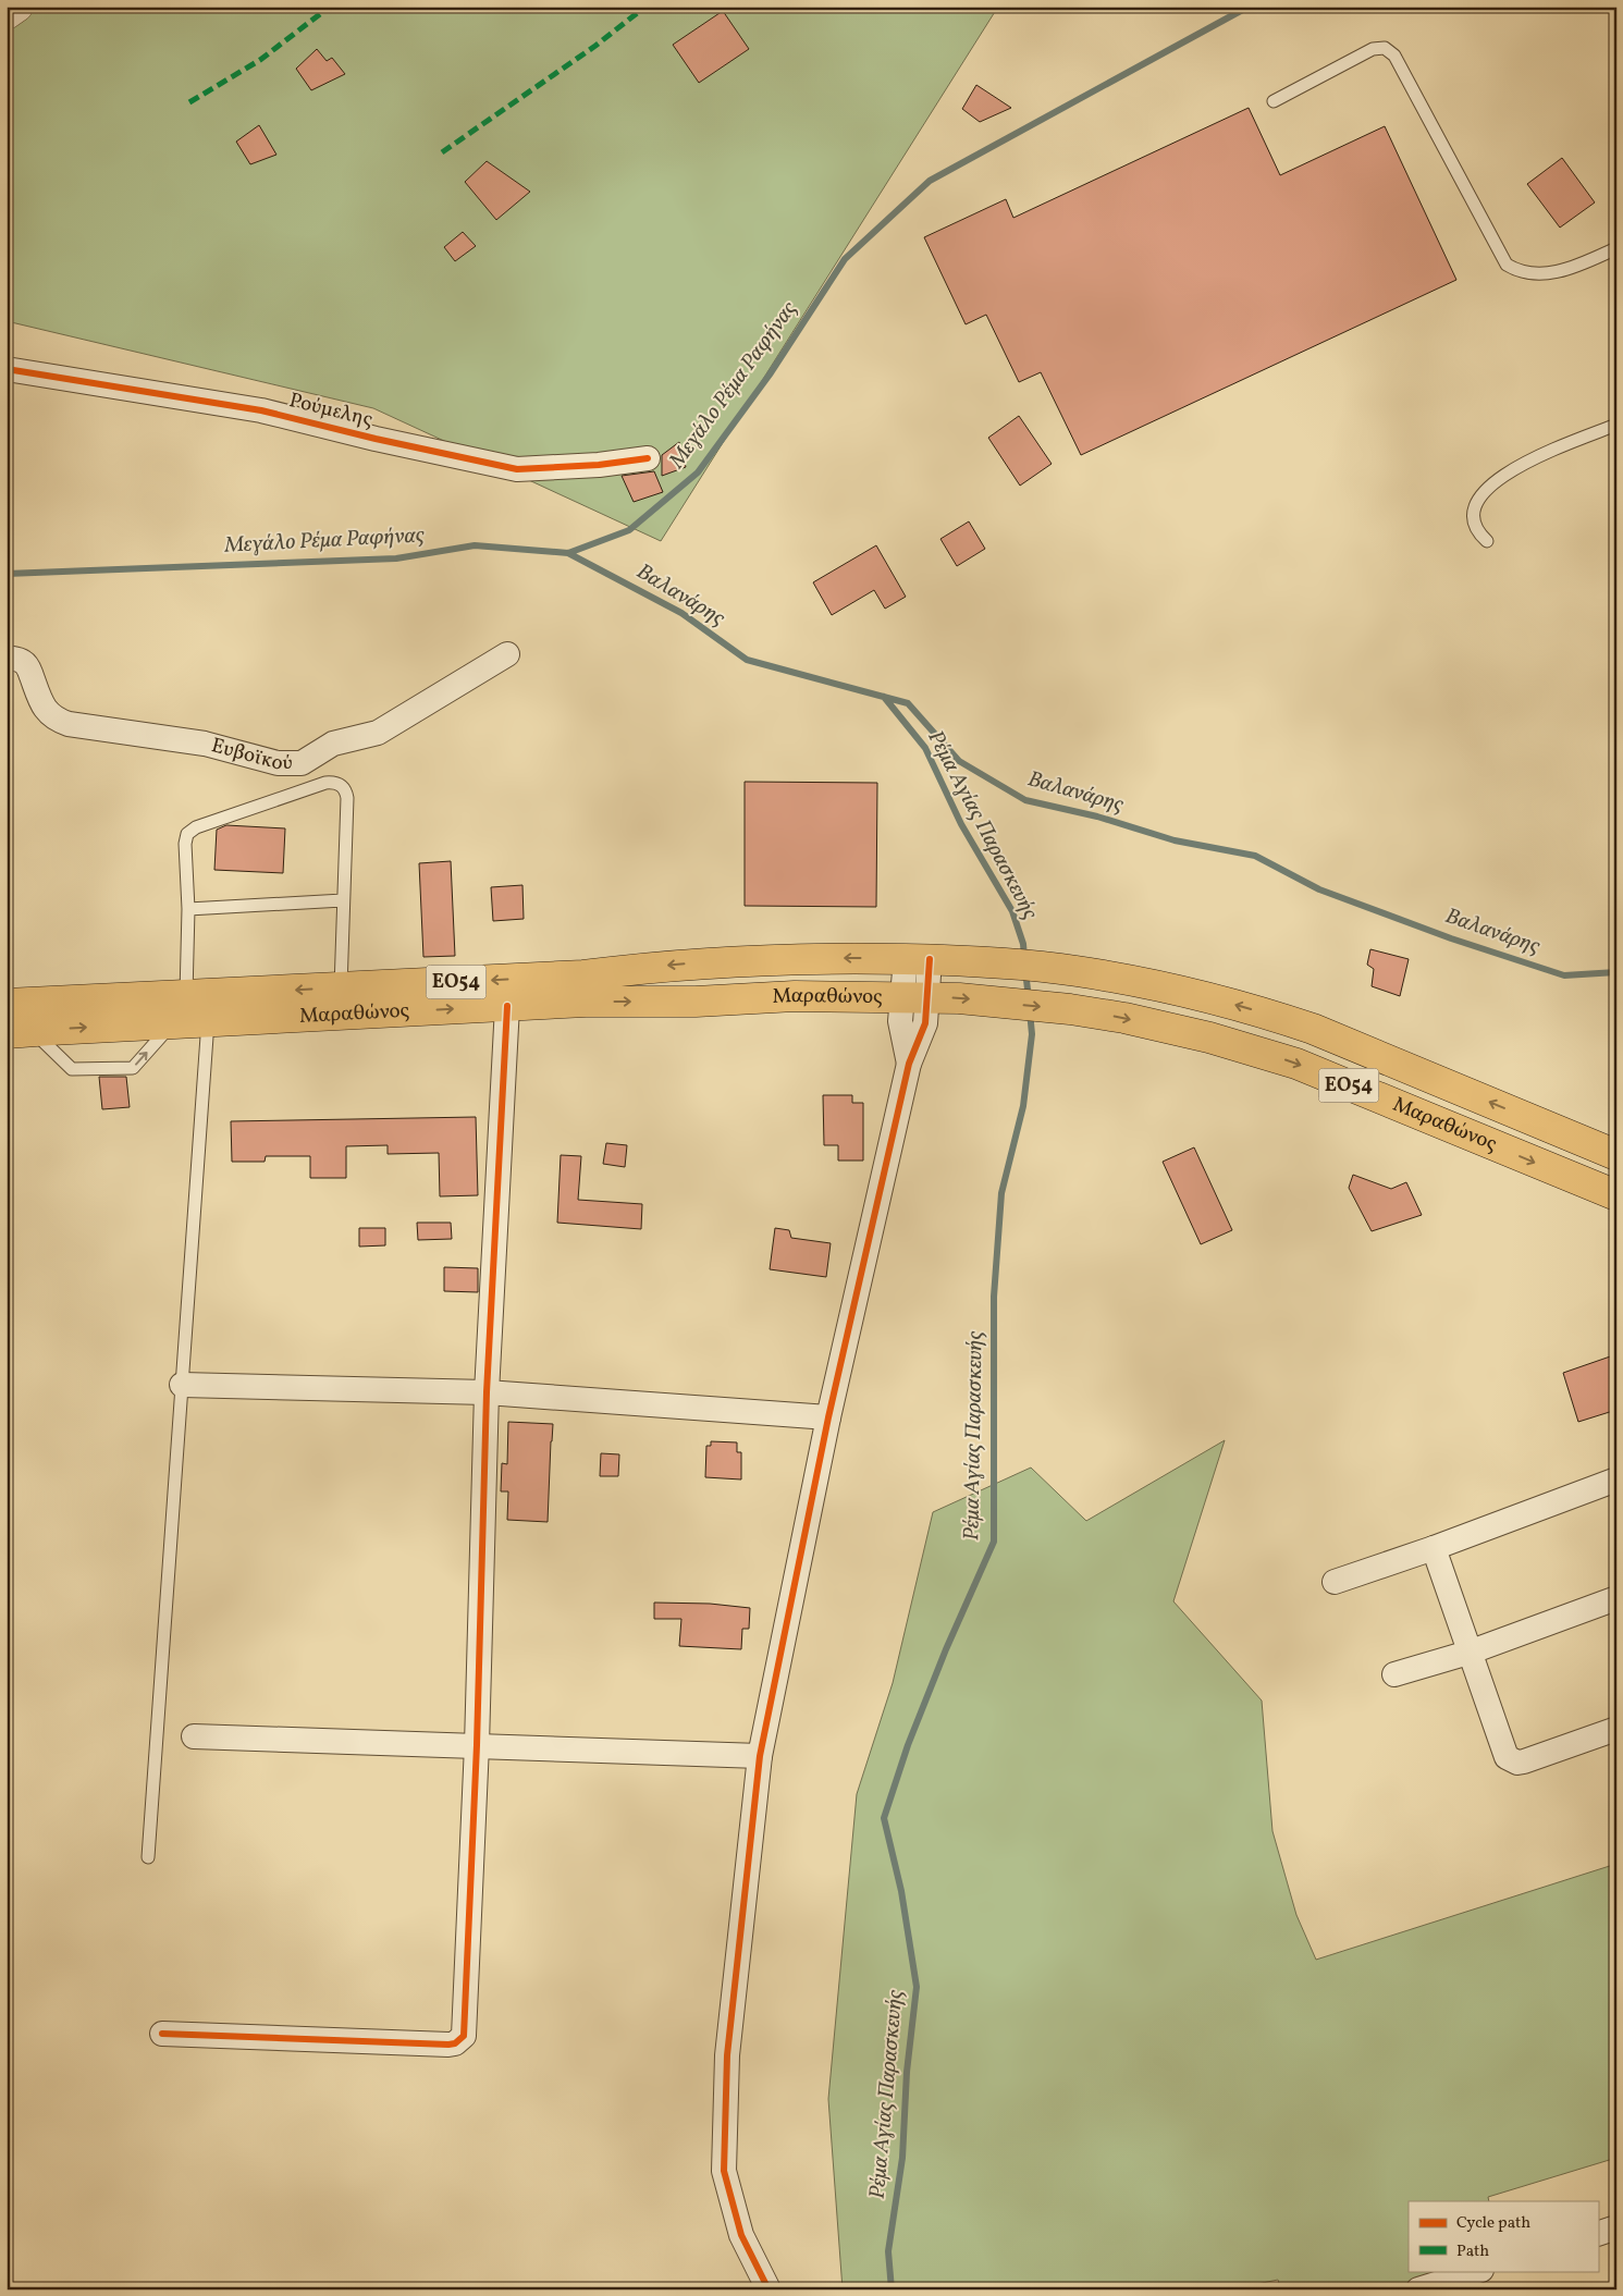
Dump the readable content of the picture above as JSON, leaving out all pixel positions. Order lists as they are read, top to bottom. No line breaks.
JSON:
{"streets":{"main road":["ΕΟ54","Μαραθώνος"],"street":["Ρούμελης","Ευβοϊκού"]},"water":["Μεγάλο Ρέμα Ραφήνας","Βαλανάρης","Ρέμα Αγίας Παρασκευής"],"legend":["Cycle path","Path"]}
